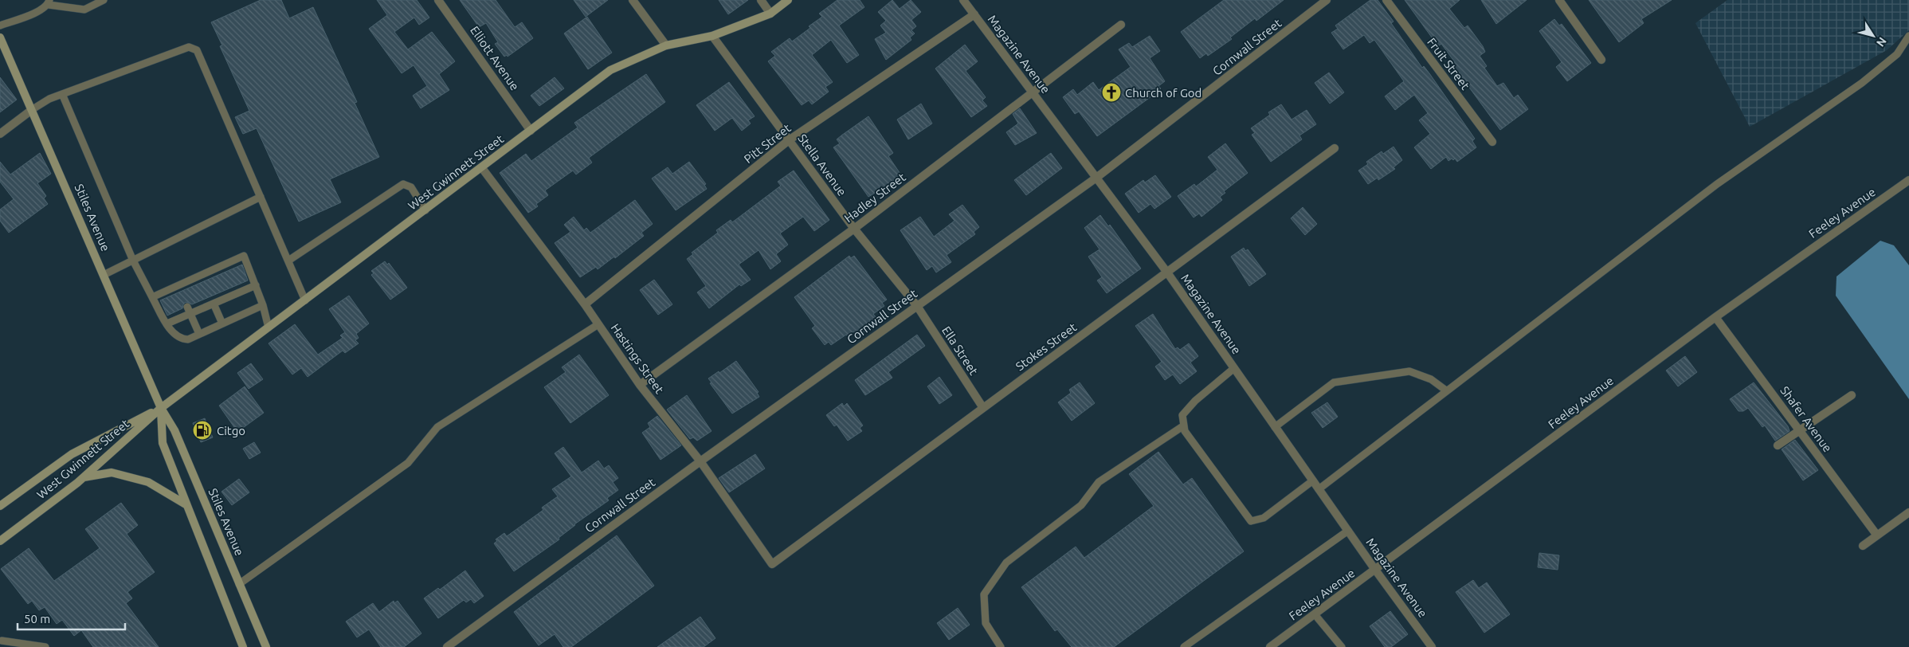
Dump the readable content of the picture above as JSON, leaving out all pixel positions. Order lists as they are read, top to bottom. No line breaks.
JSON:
{"streets":{"main road":["West Gwinnett Street","Stiles Avenue"],"street":["Cornwall Street","Magazine Avenue","Elliott Avenue","Fruit Street","Pitt Street","Stella Avenue","Hadley Street","Feeley Avenue","Stokes Street","Ella Street","Hastings Street","Shafer Avenue"]},"crossings":[["Cornwall Street","Magazine Avenue"],["Cornwall Street","Stella Avenue"],["Cornwall Street","Ella Street"],["Cornwall Street","Hastings Street"],["Magazine Avenue","Pitt Street"],["Magazine Avenue","Hadley Street"],["Magazine Avenue","Feeley Avenue"],["Magazine Avenue","Stokes Street"],["Elliott Avenue","West Gwinnett Street"],["Pitt Street","Stella Avenue"],["Pitt Street","Hastings Street"],["Stella Avenue","West Gwinnett Street"],["Stella Avenue","Hadley Street"],["Stella Avenue","Ella Street"],["West Gwinnett Street","Stiles Avenue"],["West Gwinnett Street","Hastings Street"],["Hadley Street","Hastings Street"],["Feeley Avenue","Shafer Avenue"],["Stokes Street","Ella Street"],["Stokes Street","Hastings Street"]],"places":{"church":["Church of God"],"fuel station":["Citgo"]},"scale_bar":"50 m","north":"bottom right"}
